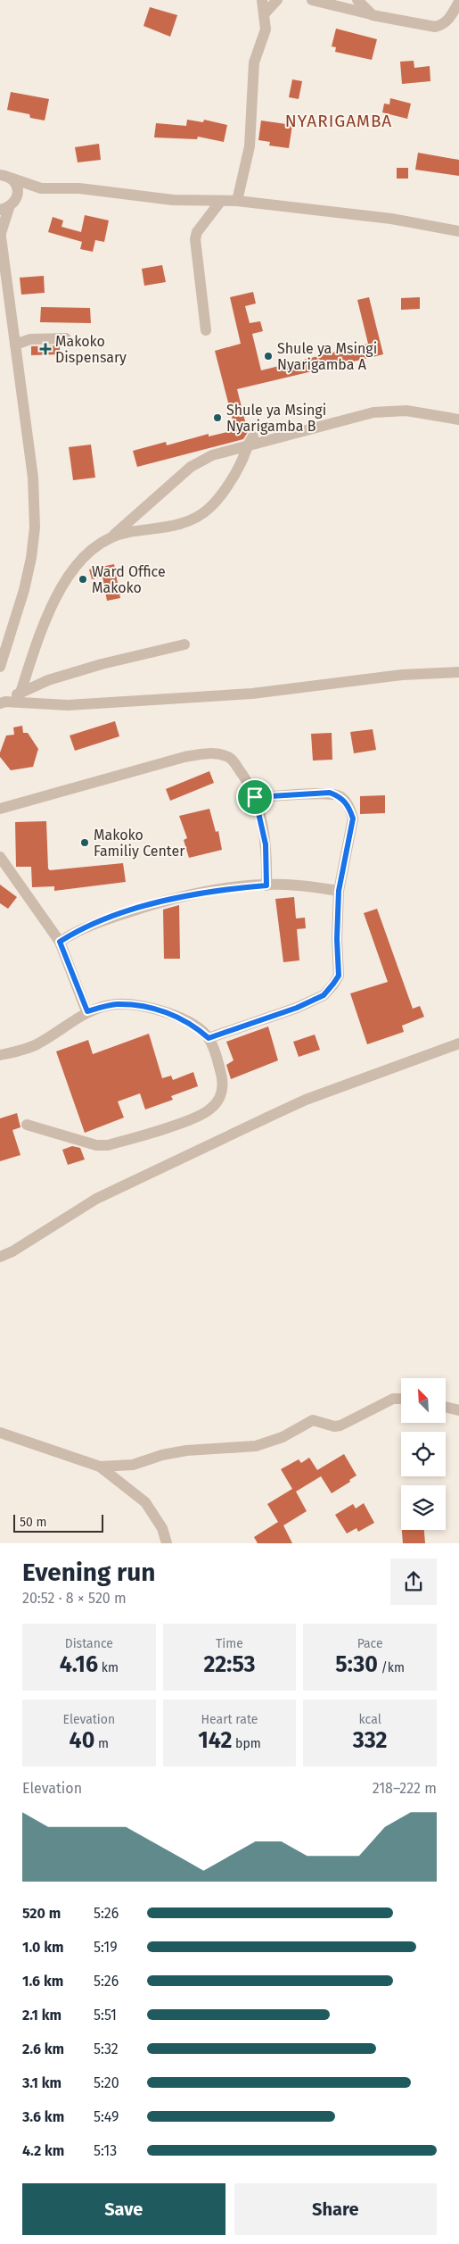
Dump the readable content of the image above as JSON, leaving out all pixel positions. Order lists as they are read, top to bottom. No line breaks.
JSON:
{"districts":["NYARIGAMBA"],"places":{"health":["Makoko Dispensary"],"other":["Shule ya Msingi Nyarigamba A","Shule ya Msingi Nyarigamba B","Ward Office Makoko","Makoko Familiy Center"]},"scale_bar":"50 m","north":"top left","page":{"scale":"50 m","heading":["Evening run","20:52 · 8 × 520 m"],"stats":[["Distance","4.16 km"],["Time","22:53"],["Pace","5:30 /km"],["Elevation","40 m"],["Heart rate","142 bpm"],["kcal","332"]],"chart":["Elevation","218–222 m"],"list":[{"name":"520 m","note":"5:26"},{"name":"1.0 km","note":"5:19"},{"name":"1.6 km","note":"5:26"},{"name":"2.1 km","note":"5:51"},{"name":"2.6 km","note":"5:32"},{"name":"3.1 km","note":"5:20"},{"name":"3.6 km","note":"5:49"},{"name":"4.2 km","note":"5:13"}],"buttons":["Save","Share"]}}
